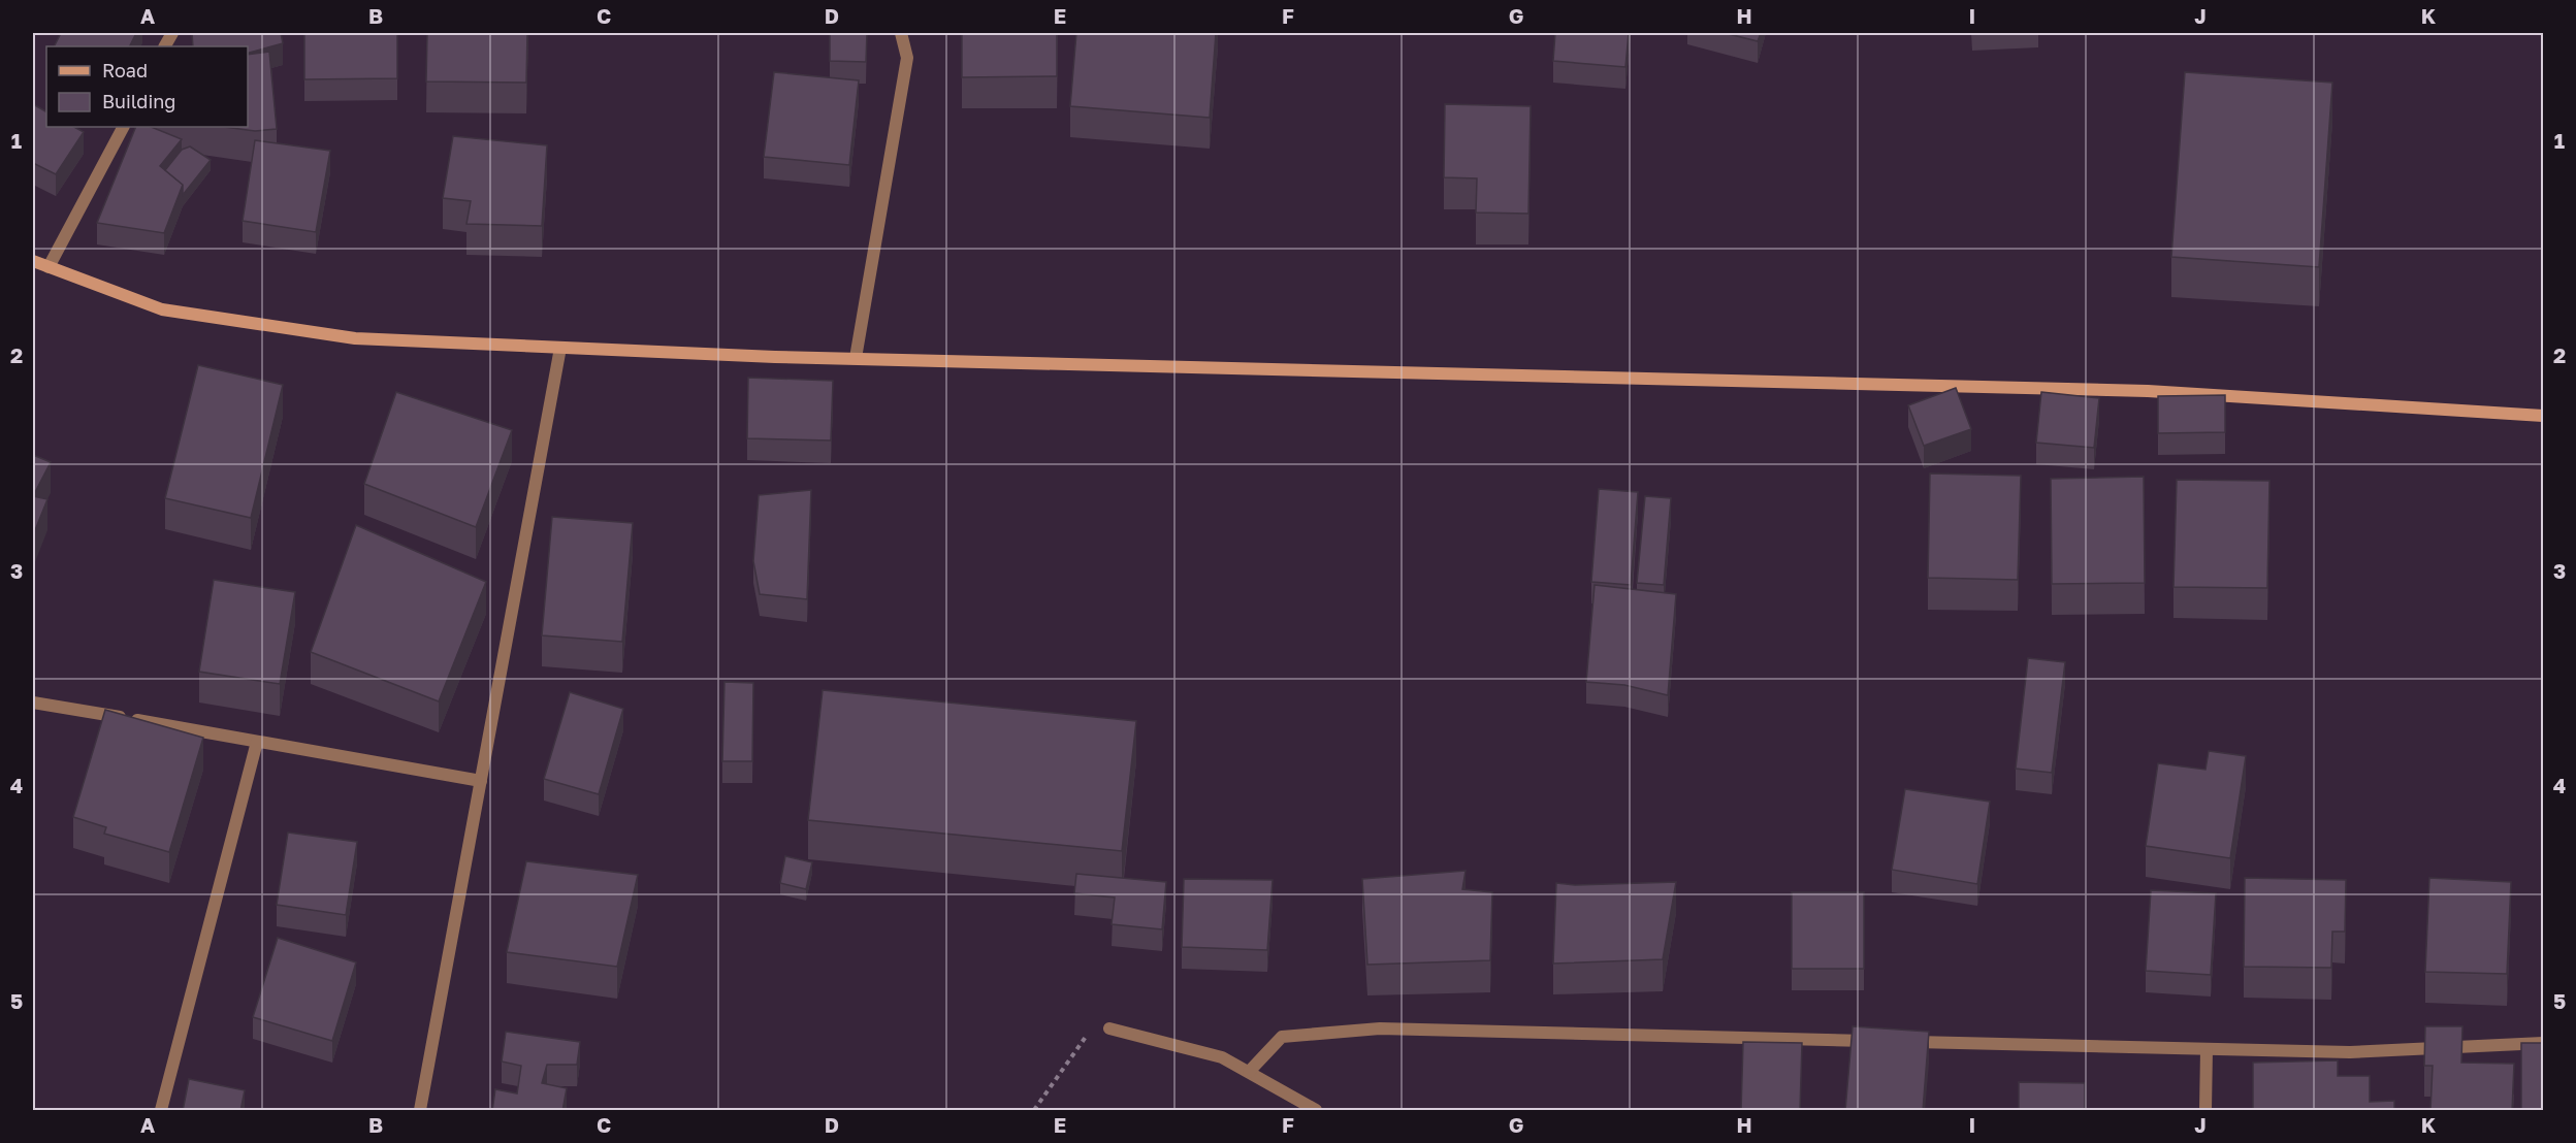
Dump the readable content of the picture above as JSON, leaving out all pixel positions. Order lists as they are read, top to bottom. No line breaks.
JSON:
{"legend":["Road","Building"],"grid":{"columns":["A","B","C","D","E","F","G","H","I","J","K"],"rows":["1","2","3","4","5"]}}
